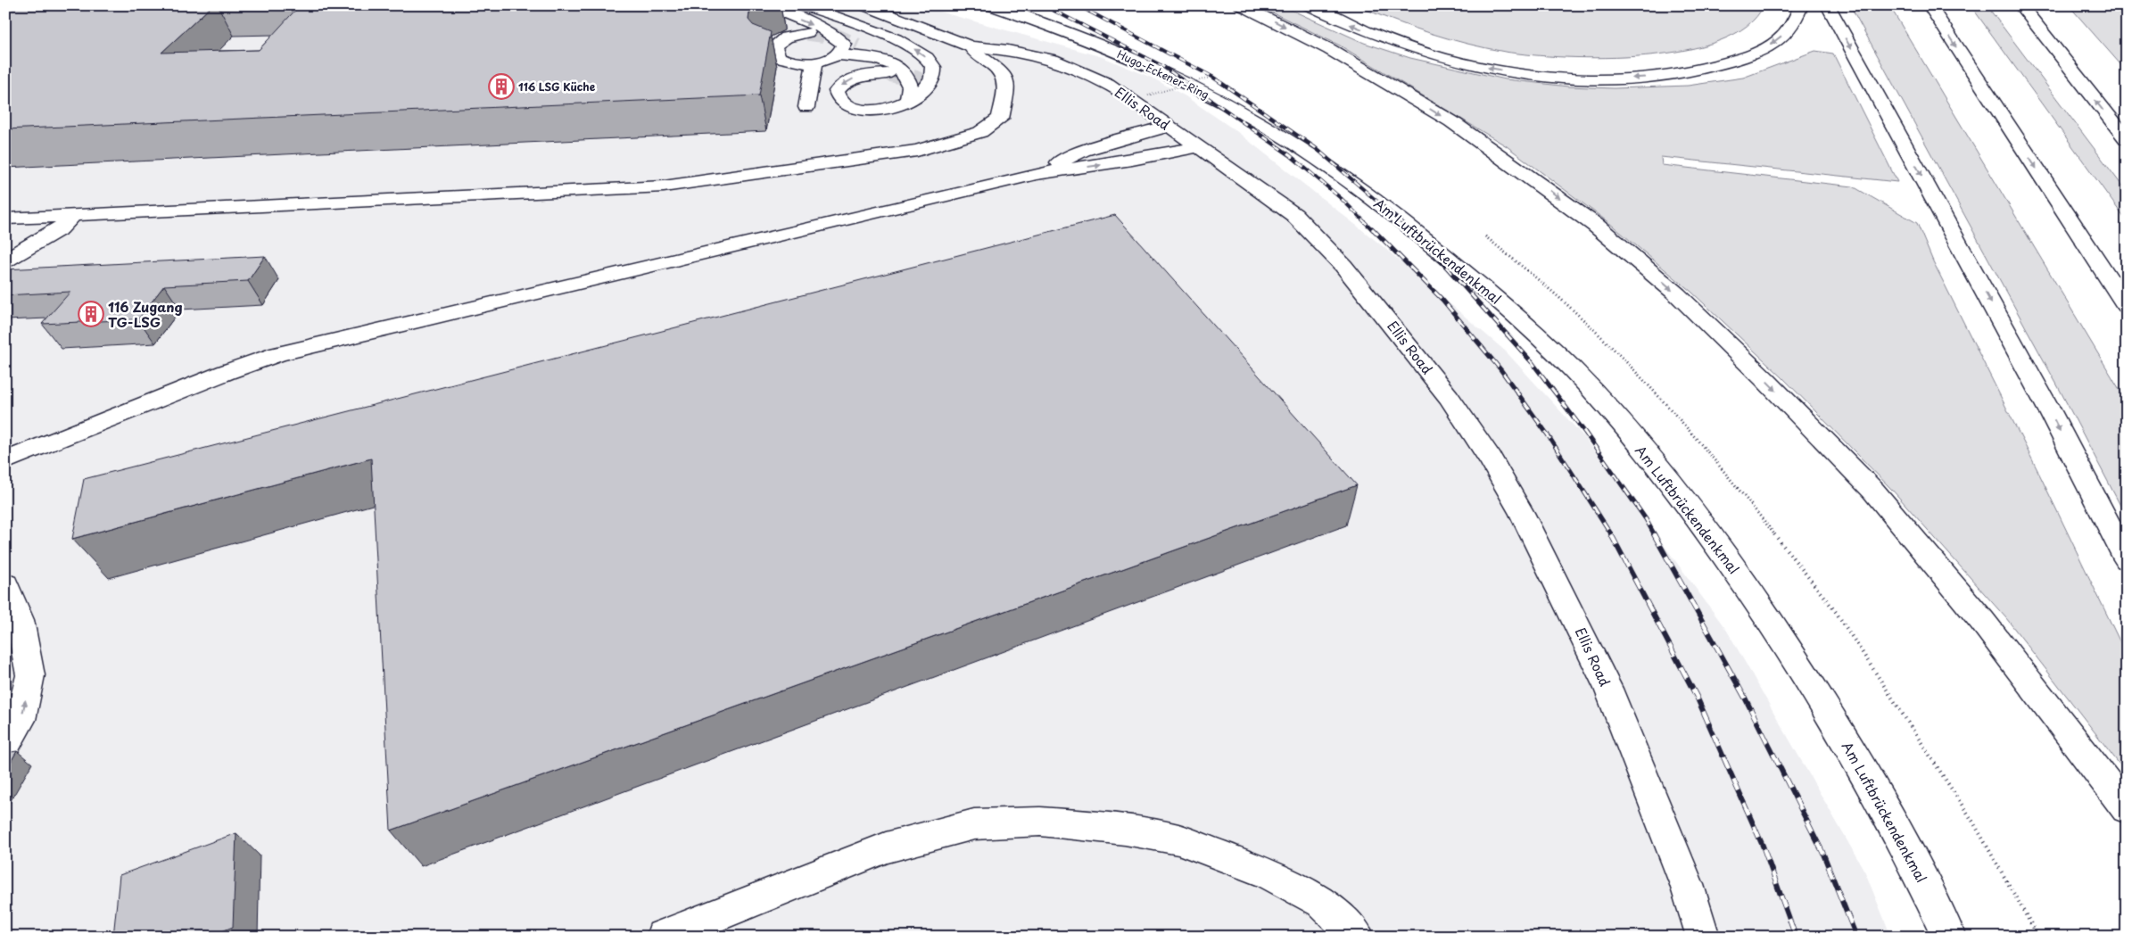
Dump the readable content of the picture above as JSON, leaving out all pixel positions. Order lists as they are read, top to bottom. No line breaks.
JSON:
{"streets":{"main road":["Hugo-Eckener-Ring","Ellis Road","Am Luftbrückendenkmal"]},"crossings":[["Hugo-Eckener-Ring","Am Luftbrückendenkmal"]],"places":{"building":["116 LSG Küche","116 Zugang TG-LSG"]}}
